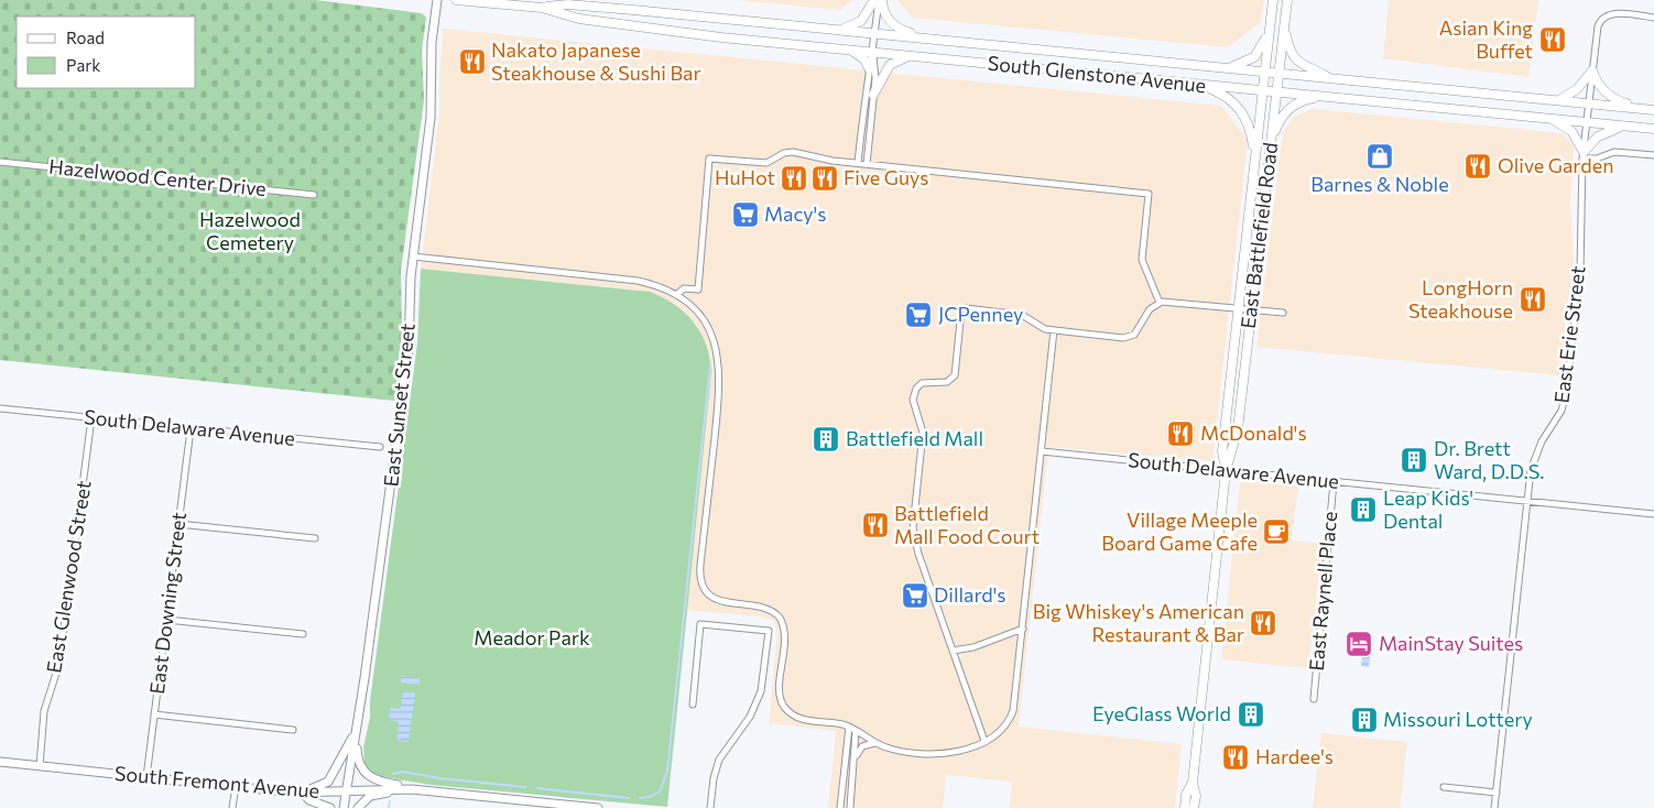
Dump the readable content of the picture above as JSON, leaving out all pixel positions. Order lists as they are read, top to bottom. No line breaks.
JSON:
{"streets":{"main road":["South Glenstone Avenue","East Battlefield Road","East Sunset Street","South Fremont Avenue"],"street":["Hazelwood Center Drive","East Erie Street","South Delaware Avenue","East Glenwood Street","East Raynell Place","East Downing Street"]},"crossings":[["South Glenstone Avenue","East Battlefield Road"],["South Glenstone Avenue","East Erie Street"],["East Battlefield Road","South Delaware Avenue"],["East Erie Street","South Delaware Avenue"],["East Sunset Street","South Fremont Avenue"],["South Delaware Avenue","East Glenwood Street"],["South Delaware Avenue","East Raynell Place"],["South Delaware Avenue","East Downing Street"],["East Glenwood Street","South Fremont Avenue"],["East Downing Street","South Fremont Avenue"]],"parks":["Hazelwood Cemetery","Meador Park"],"places":{"restaurant":["Asian King Buffet","Nakato Japanese Steakhouse & Sushi Bar","Olive Garden","HuHot","Five Guys","LongHorn Steakhouse","McDonald's","Battlefield Mall Food Court","Big Whiskey's American Restaurant & Bar","Hardee's"],"shop":["Barnes & Noble"],"supermarket":["Macy's","JCPenney","Dillard's"],"building":["Battlefield Mall","Dr. Brett Ward, D.D.S.","Leap Kids' Dental","EyeGlass World","Missouri Lottery"],"cafe":["Village Meeple Board Game Cafe"],"hotel":["MainStay Suites"]},"legend":["Road","Park"]}
